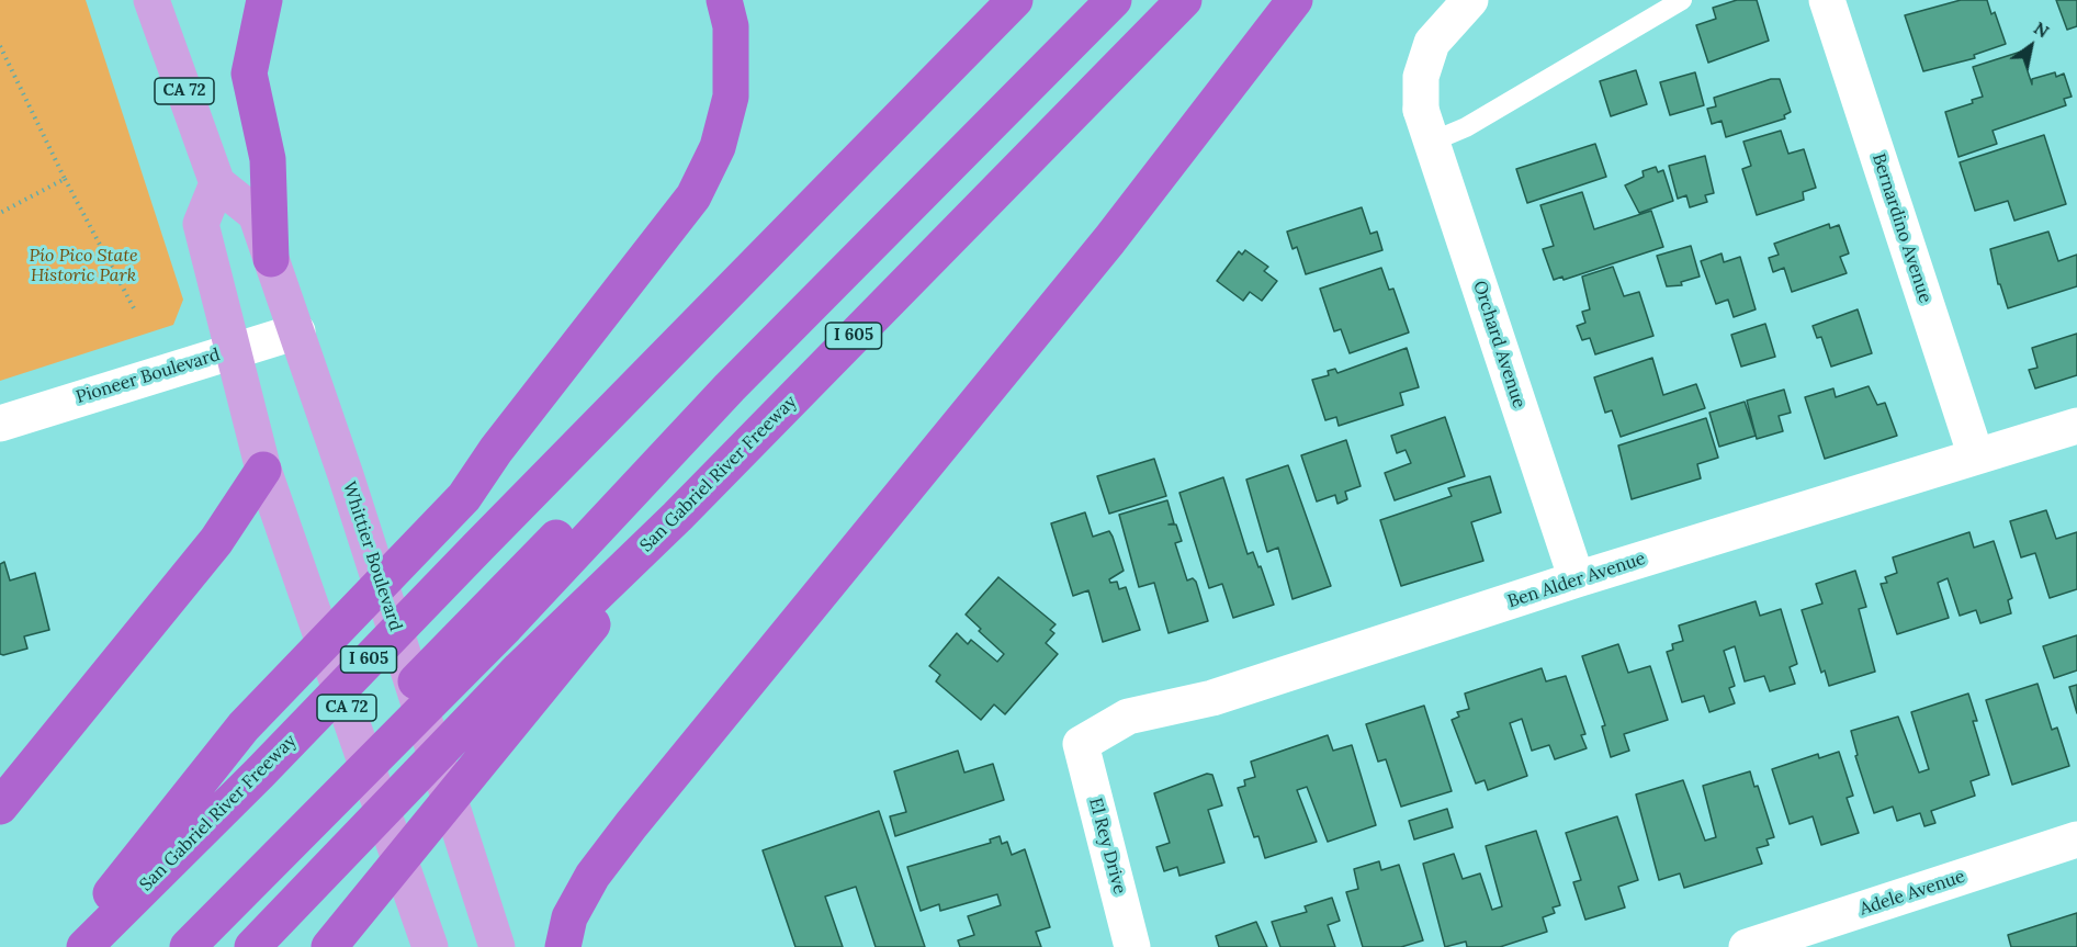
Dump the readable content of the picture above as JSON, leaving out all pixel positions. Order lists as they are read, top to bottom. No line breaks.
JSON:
{"streets":{"highway":["I 605","San Gabriel River Freeway"],"main road":["CA 72","Whittier Boulevard"],"street":["Bernardino Avenue","Orchard Avenue","Pioneer Boulevard","Ben Alder Avenue","El Rey Drive","Adele Avenue"]},"crossings":[["CA 72","Pioneer Boulevard"],["CA 72","Whittier Boulevard"],["Bernardino Avenue","Ben Alder Avenue"],["Orchard Avenue","Ben Alder Avenue"],["Pioneer Boulevard","Whittier Boulevard"],["Ben Alder Avenue","El Rey Drive"]],"parks":["Pío Pico State Historic Park"],"north":"top right"}
